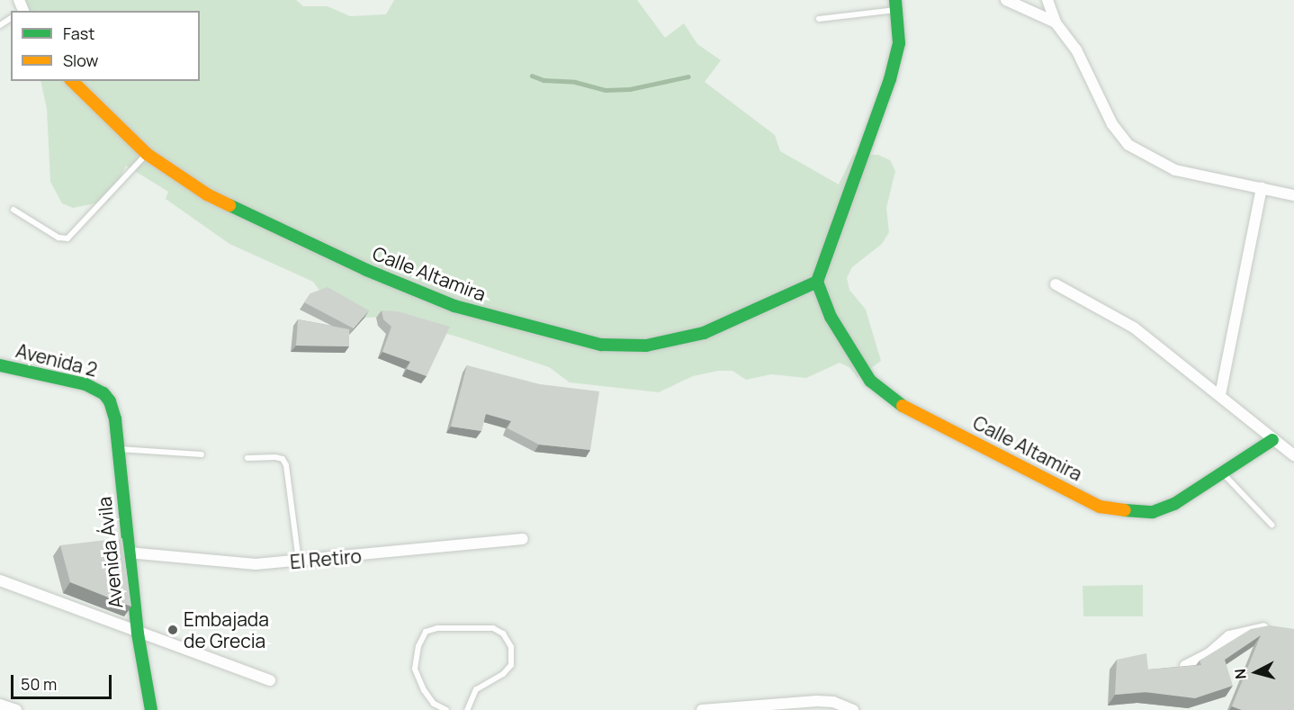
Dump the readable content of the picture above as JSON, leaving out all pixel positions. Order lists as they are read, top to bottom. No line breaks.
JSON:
{"streets":{"street":["Calle Altamira","Avenida 2","Avenida Ávila","El Retiro"]},"crossings":[["Avenida 2","Avenida Ávila"],["Avenida Ávila","El Retiro"]],"places":["Embajada de Grecia"],"legend":["Fast","Slow"],"scale_bar":"50 m","north":"left"}
